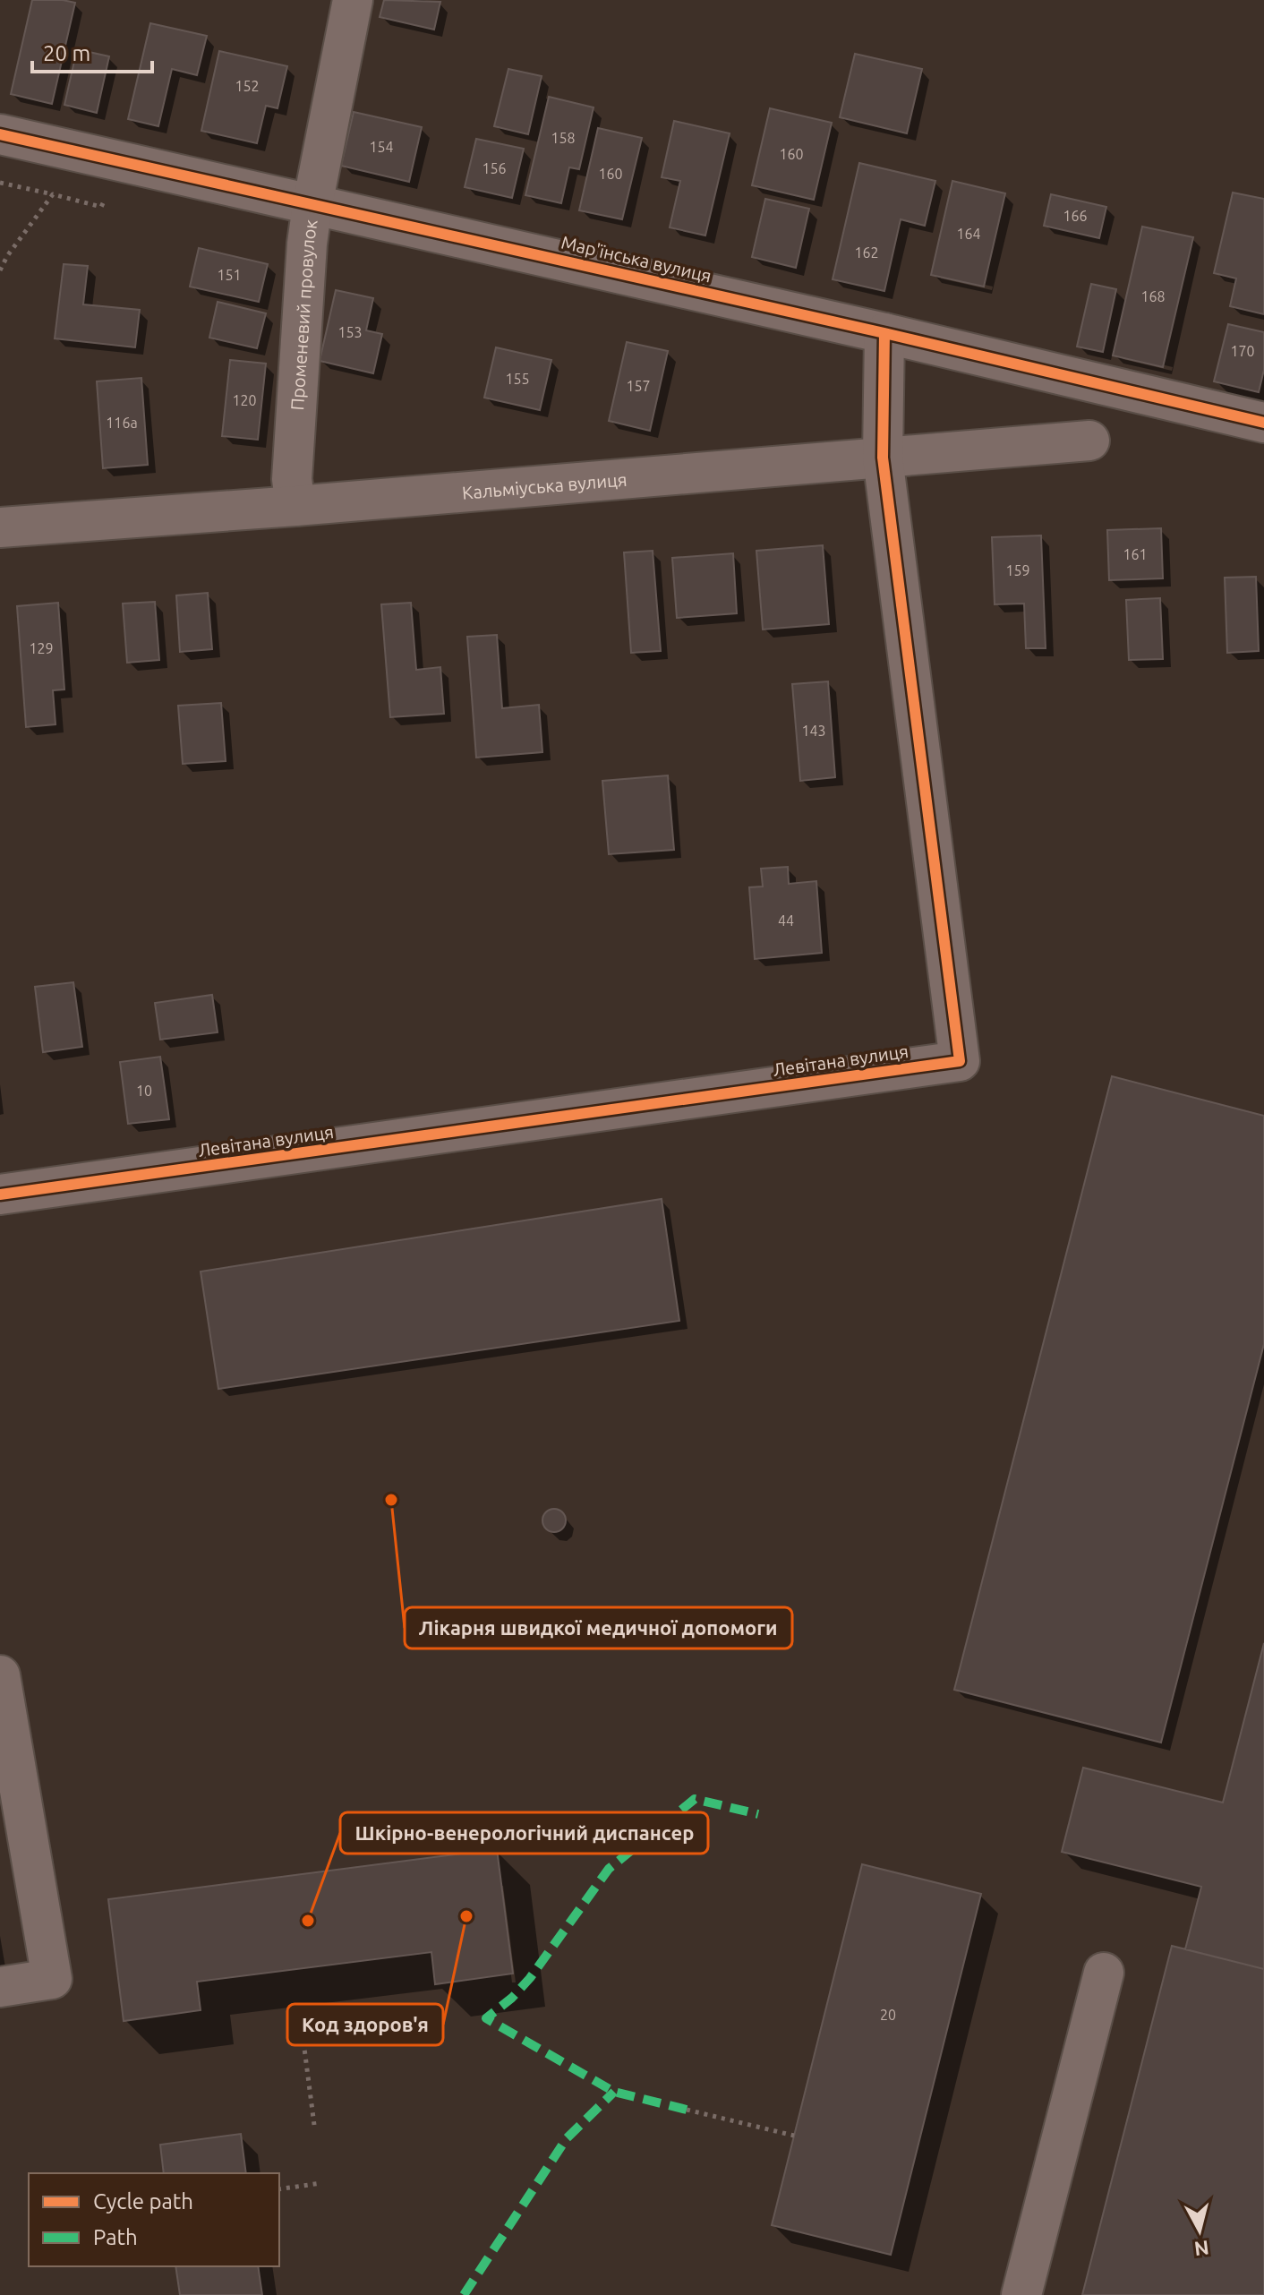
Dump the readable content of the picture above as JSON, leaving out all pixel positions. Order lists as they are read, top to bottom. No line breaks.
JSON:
{"streets":{"street":["Мар'їнська вулиця","Променевий провулок","Кальміуська вулиця","Левітана вулиця"]},"crossings":[["Мар'їнська вулиця","Променевий провулок"],["Мар'їнська вулиця","Левітана вулиця"],["Променевий провулок","Кальміуська вулиця"],["Кальміуська вулиця","Левітана вулиця"]],"places":["Лікарня швидкої медичної допомоги","Код здоров'я","Шкірно-венерологічний диспансер"],"house_numbers":["152","158","154","160","156","160","166","164","162","151","168","153","170","155","157","120","116а","161","159","129","143","44","10","20"],"legend":["Cycle path","Path"],"scale_bar":"20 m","north":"bottom"}
